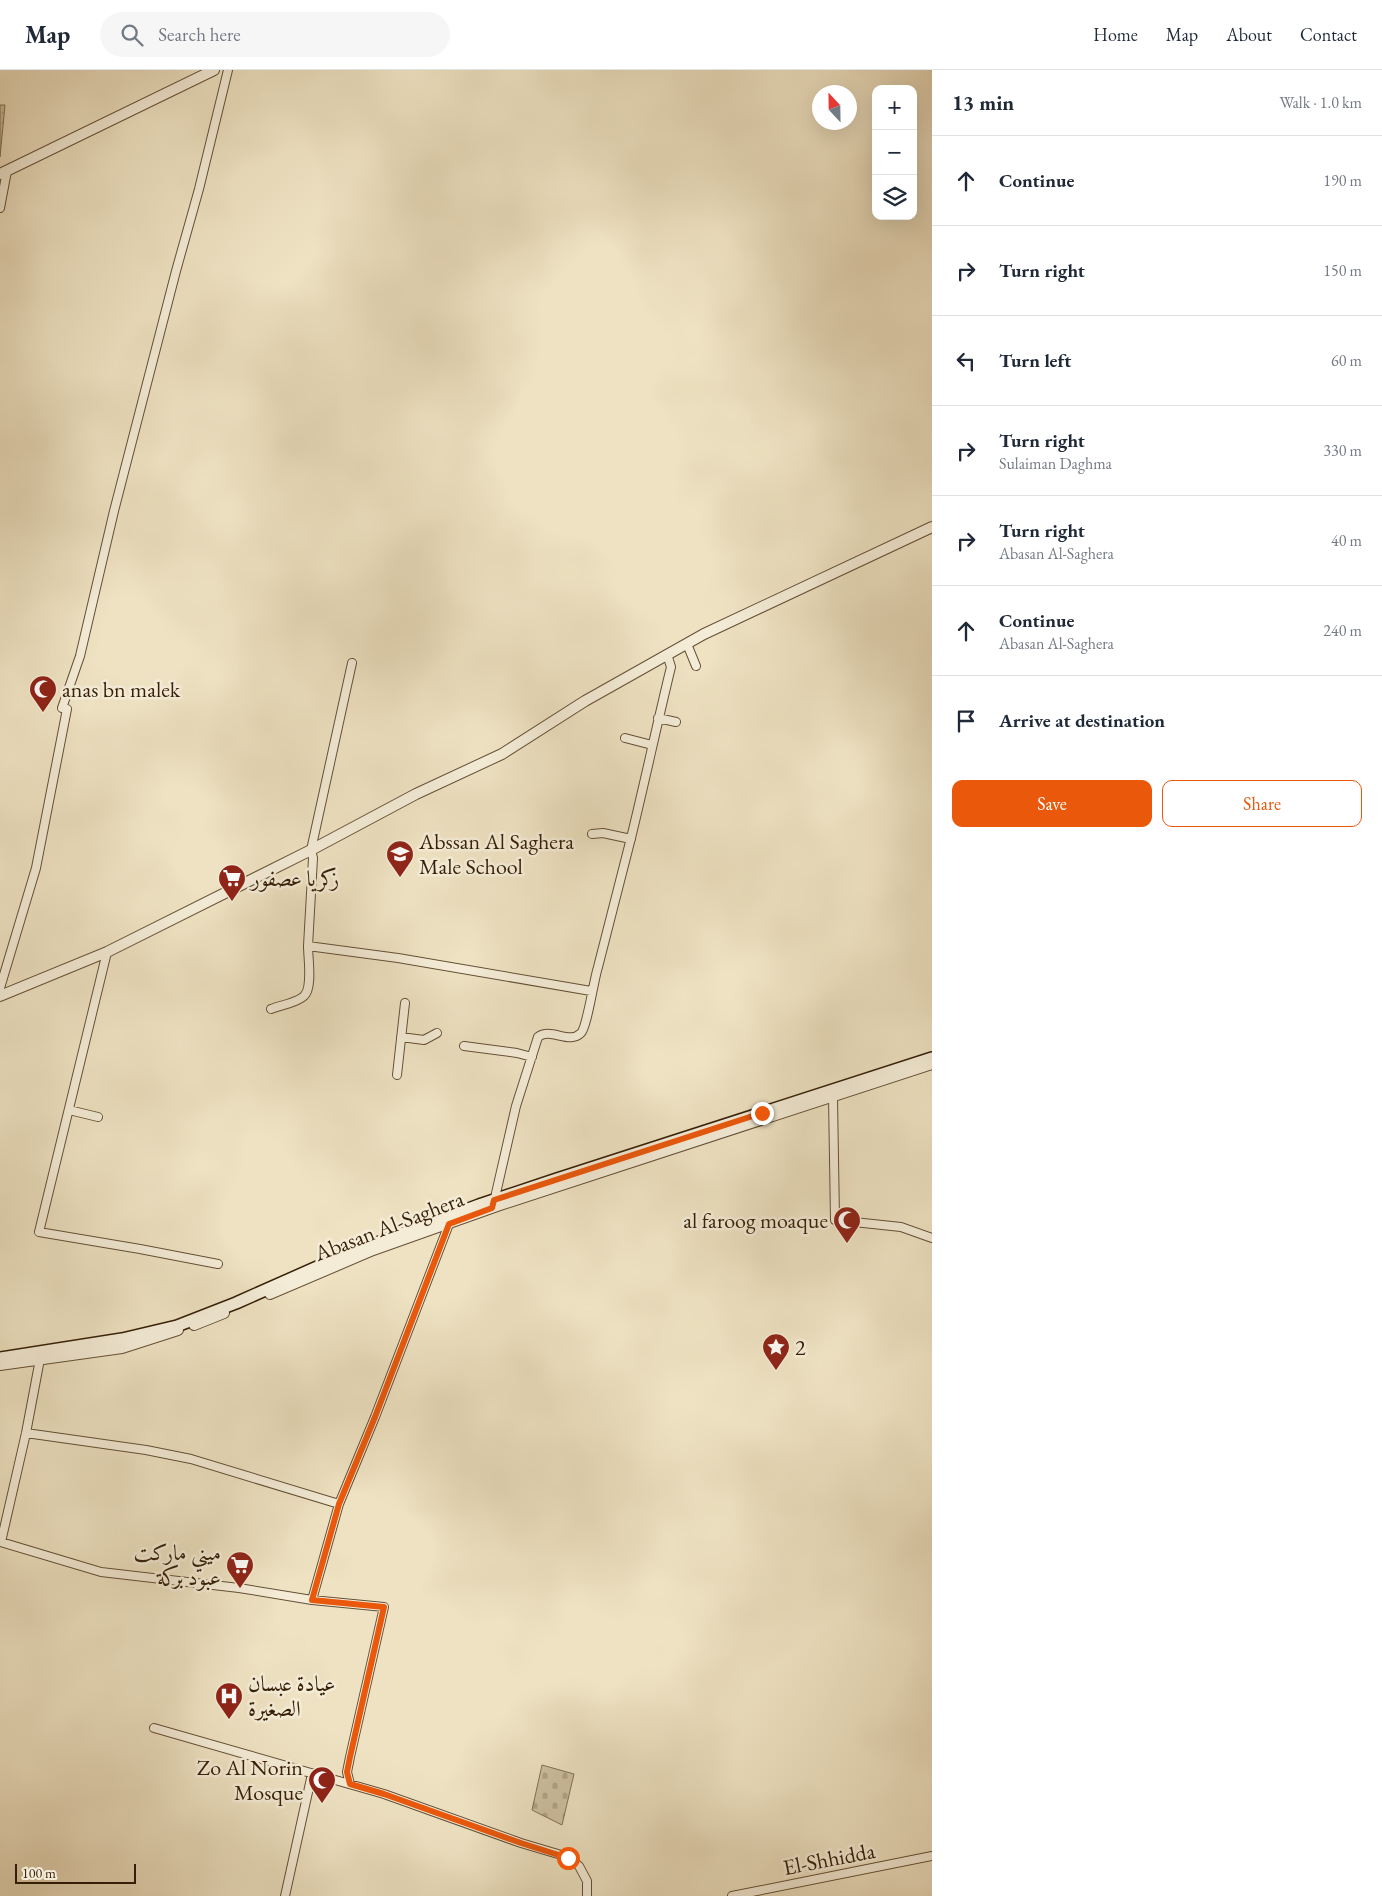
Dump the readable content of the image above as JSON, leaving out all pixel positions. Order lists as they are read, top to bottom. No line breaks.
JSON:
{"streets":{"main road":["Abasan Al-Saghera"],"street":["El-Shhidda"]},"places":{"mosque":["anas bn malek","al faroog moaque","Zo Al Norin Mosque"],"school or university":["Abssan Al Saghera Male School"],"supermarket":["زكريا عصفور","ميني ماركت عبود بركة"],"place":["2"],"hospital":["عيادة عبسان الصغيرة"]},"scale_bar":"100 m","north":"top","page":{"header":"Map","search":"Search here","nav":["Home","Map","About","Contact"],"heading":["13 min","Walk · 1.0 km"],"map_buttons":["+","−"],"list":[["Continue","190 m"],["Turn right","150 m"],["Turn left","60 m"],["Turn right","Sulaiman Daghma","330 m"],["Turn right","Abasan Al-Saghera","40 m"],["Continue","Abasan Al-Saghera","240 m"],"Arrive at destination"],"buttons":["Save","Share"],"scale":"100 m"}}
